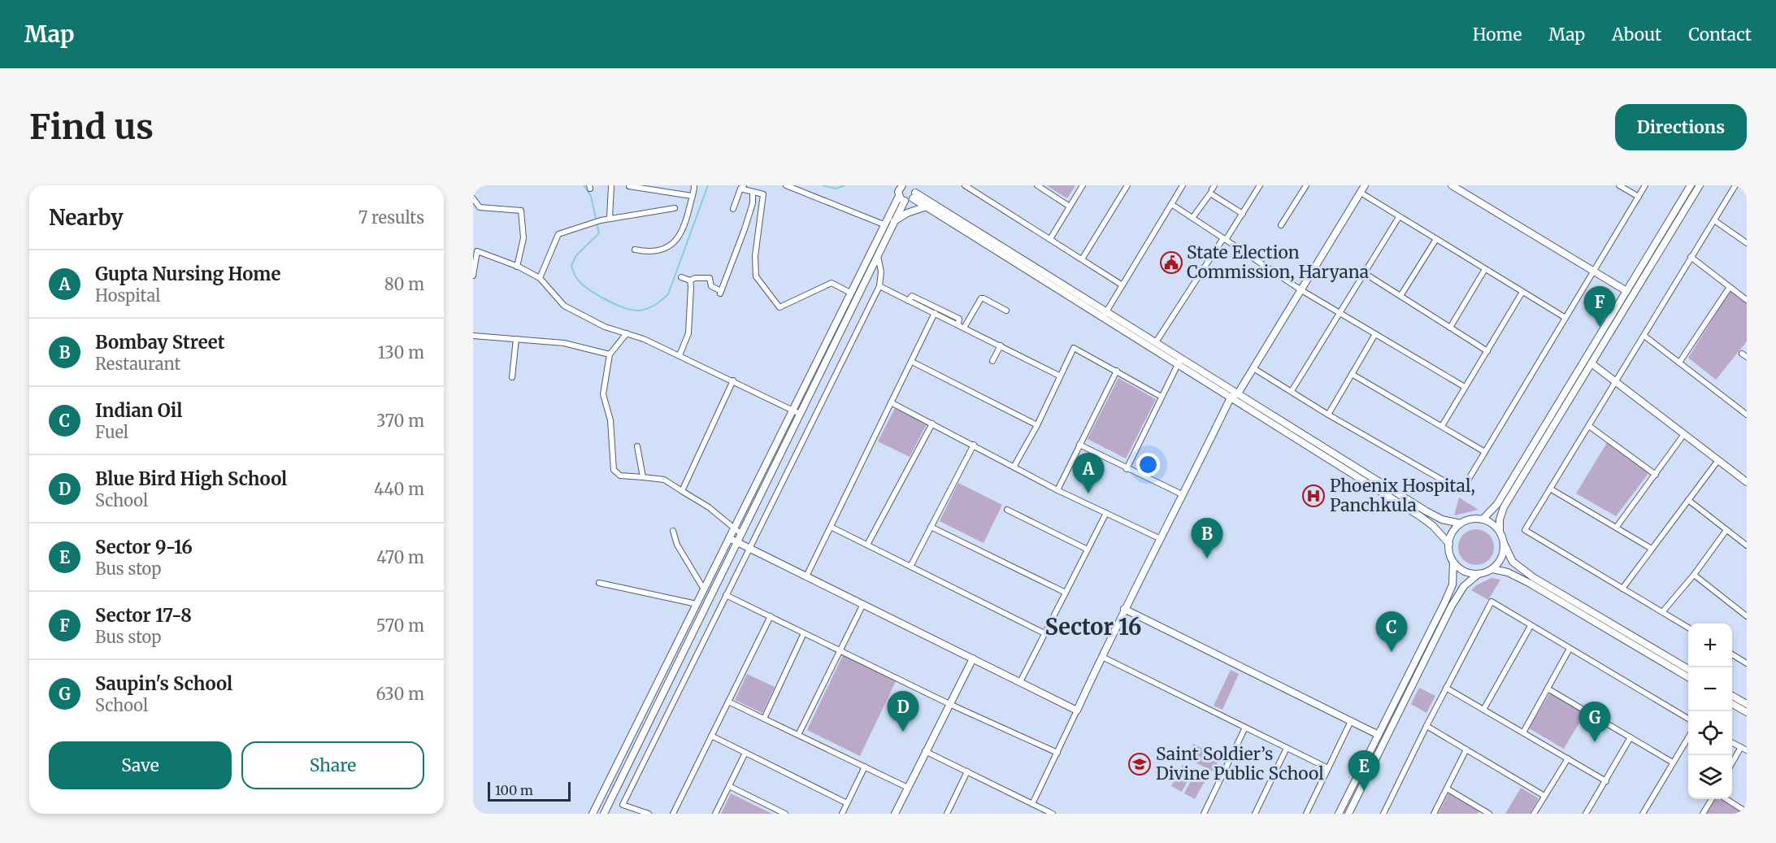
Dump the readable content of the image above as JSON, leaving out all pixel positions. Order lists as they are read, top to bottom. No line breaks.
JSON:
{"districts":["Sector 16"],"places":{"public building":["State Election Commission, Haryana"],"hospital":["Phoenix Hospital, Panchkula"],"school or university":["Saint Soldier’s Divine Public School"]},"scale_bar":"100 m","page":{"header":"Map","nav":["Home","Map","About","Contact"],"buttons":["Directions",["Save","Share"]],"title":"Find us","heading":["Nearby","7 results"],"list":[{"mark":"A","name":"Gupta Nursing Home","note":"Hospital","value":"80 m"},{"mark":"B","name":"Bombay Street","note":"Restaurant","value":"130 m"},{"mark":"C","name":"Indian Oil","note":"Fuel","value":"370 m"},{"mark":"D","name":"Blue Bird High School","note":"School","value":"440 m"},{"mark":"E","name":"Sector 9-16","note":"Bus stop","value":"470 m"},{"mark":"F","name":"Sector 17-8","note":"Bus stop","value":"570 m"},{"mark":"G","name":"Saupin's School","note":"School","value":"630 m"}],"pins":["F","A","B","C","D","G","E"],"map_buttons":["+","−"],"scale":"100 m"}}
